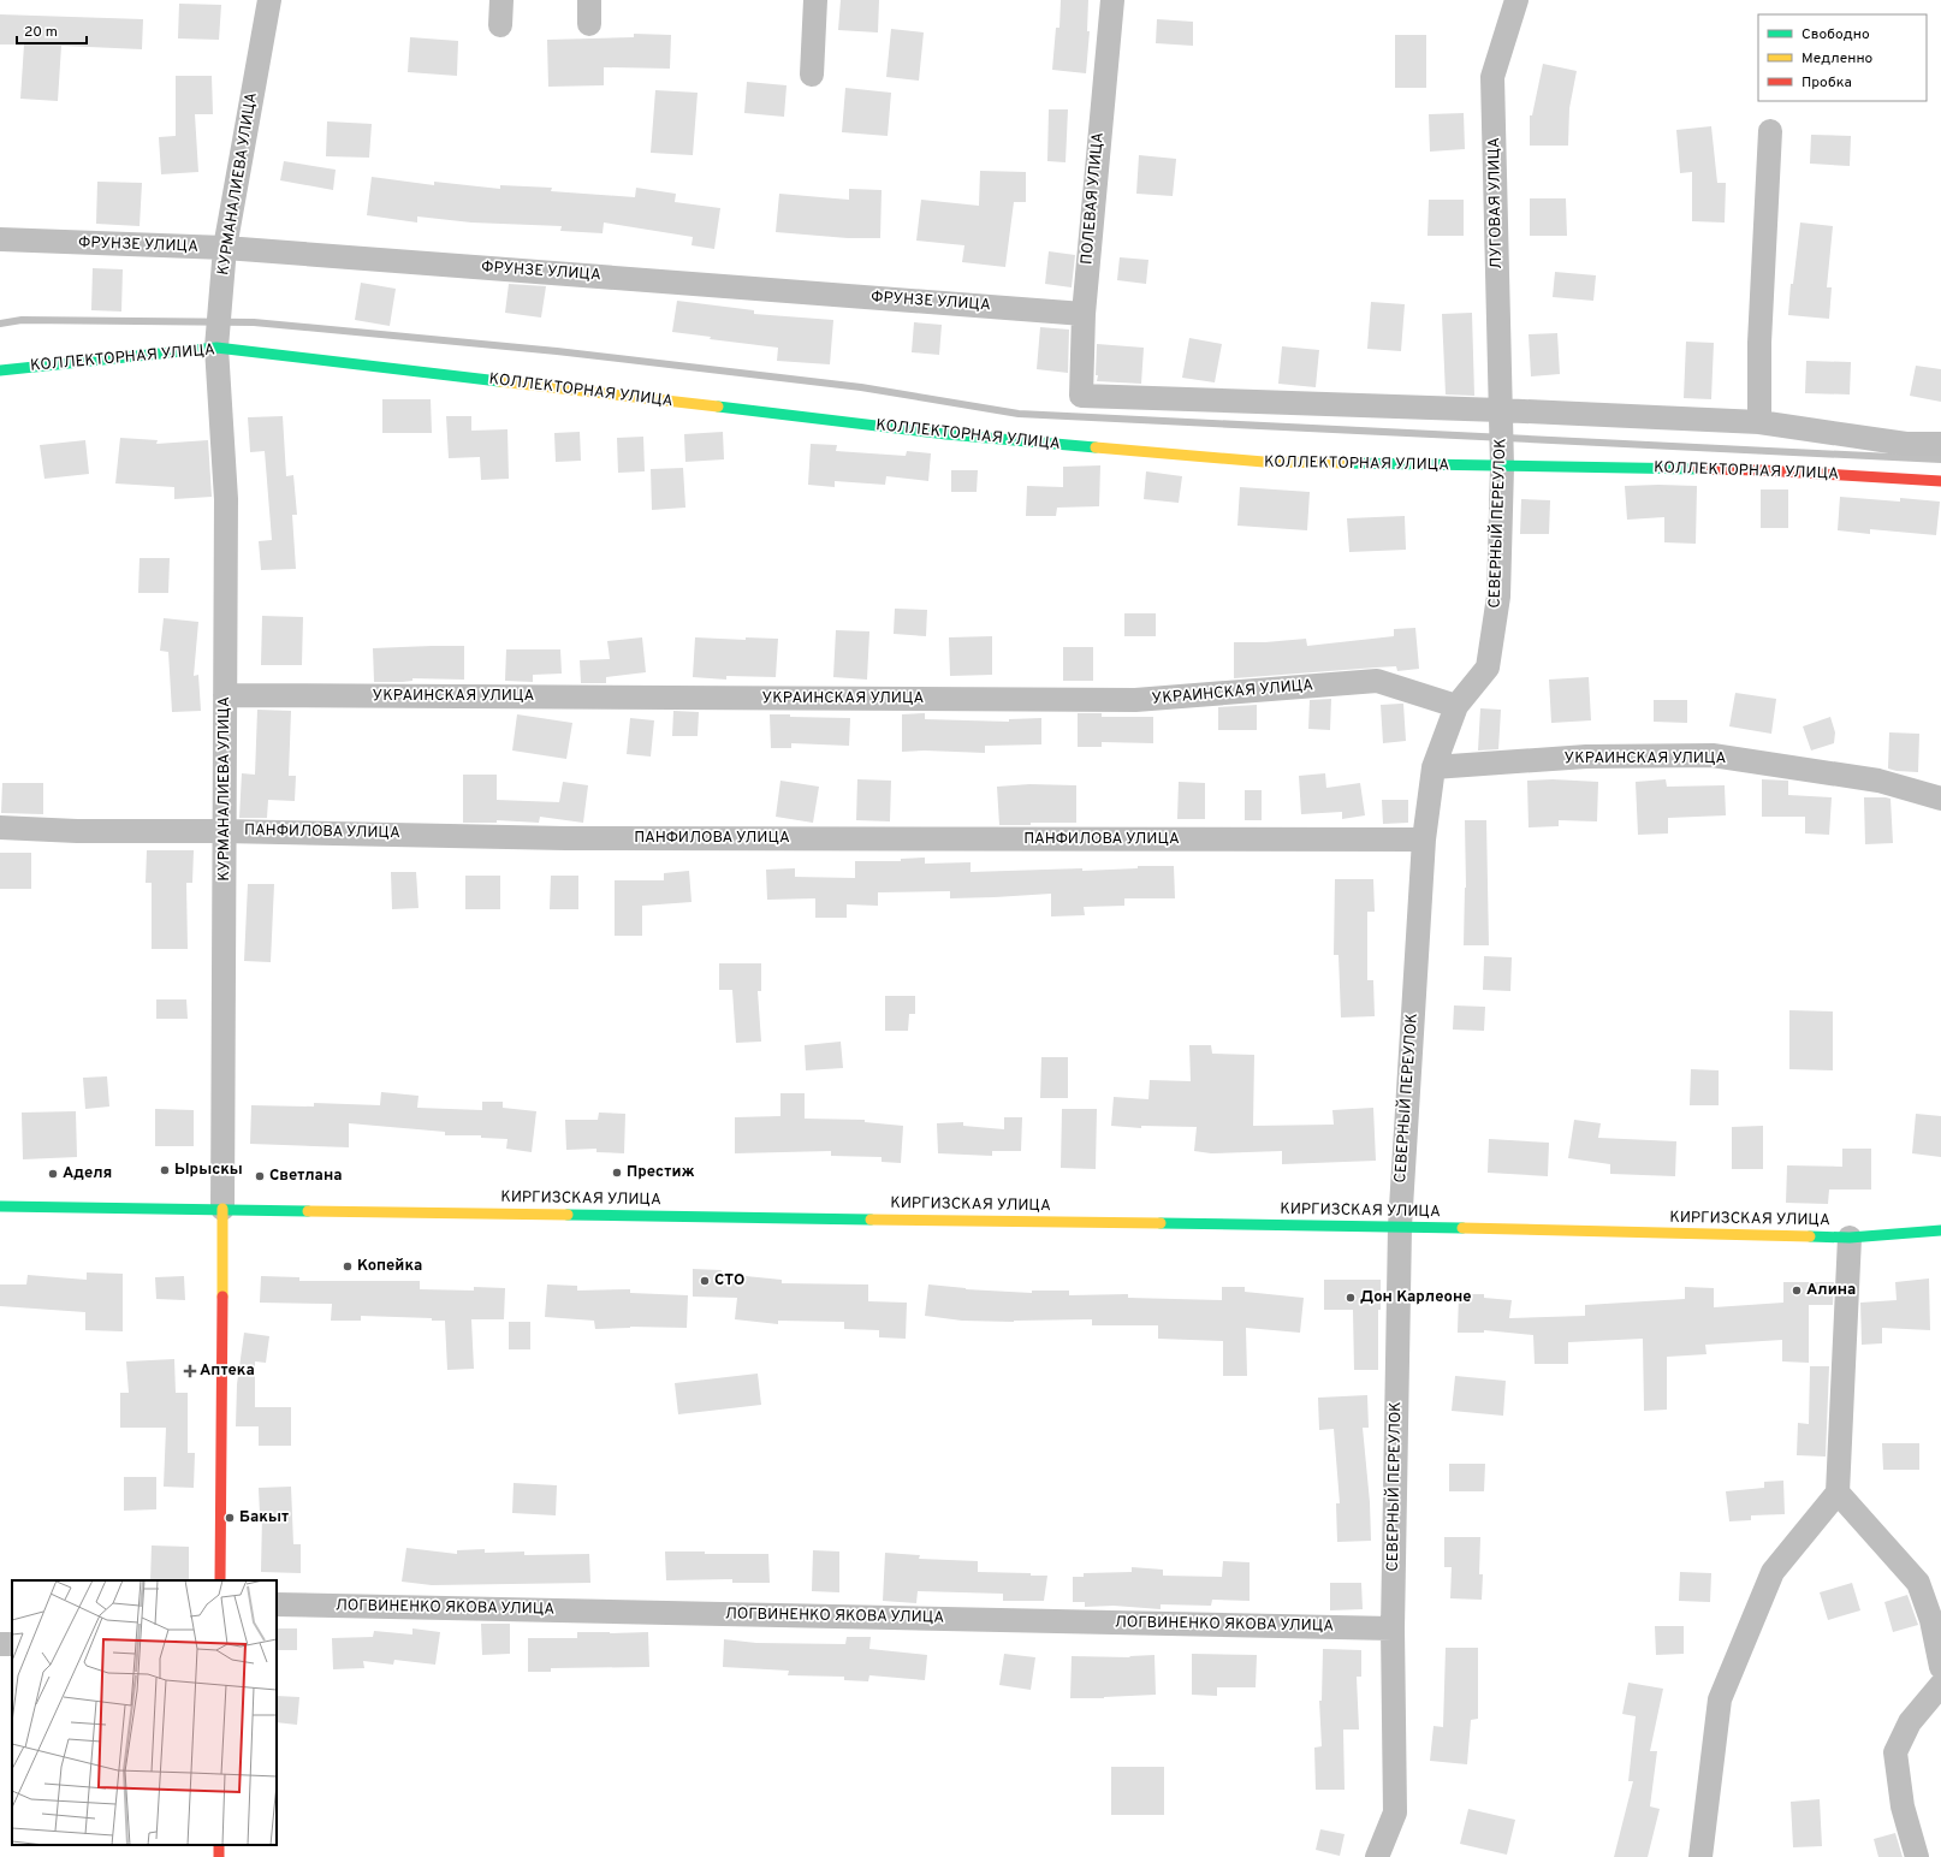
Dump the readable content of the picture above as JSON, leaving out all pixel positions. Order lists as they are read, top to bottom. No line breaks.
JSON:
{"streets":{"main road":["КУРМАНАЛИЕВА УЛИЦА","КОЛЛЕКТОРНАЯ УЛИЦА","КИРГИЗСКАЯ УЛИЦА"],"street":["ПОЛЕВАЯ УЛИЦА","ЛУГОВАЯ УЛИЦА","ФРУНЗЕ УЛИЦА","СЕВЕРНЫЙ ПЕРЕУЛОК","УКРАИНСКАЯ УЛИЦА","ПАНФИЛОВА УЛИЦА","ЛОГВИНЕНКО ЯКОВА УЛИЦА"]},"crossings":[["КУРМАНАЛИЕВА УЛИЦА","ФРУНЗЕ УЛИЦА"],["КУРМАНАЛИЕВА УЛИЦА","КОЛЛЕКТОРНАЯ УЛИЦА"],["КУРМАНАЛИЕВА УЛИЦА","УКРАИНСКАЯ УЛИЦА"],["КУРМАНАЛИЕВА УЛИЦА","ПАНФИЛОВА УЛИЦА"],["КУРМАНАЛИЕВА УЛИЦА","КИРГИЗСКАЯ УЛИЦА"],["ПОЛЕВАЯ УЛИЦА","ЛУГОВАЯ УЛИЦА"],["ПОЛЕВАЯ УЛИЦА","ФРУНЗЕ УЛИЦА"],["ПОЛЕВАЯ УЛИЦА","СЕВЕРНЫЙ ПЕРЕУЛОК"],["ЛУГОВАЯ УЛИЦА","СЕВЕРНЫЙ ПЕРЕУЛОК"],["КОЛЛЕКТОРНАЯ УЛИЦА","СЕВЕРНЫЙ ПЕРЕУЛОК"],["СЕВЕРНЫЙ ПЕРЕУЛОК","УКРАИНСКАЯ УЛИЦА"],["СЕВЕРНЫЙ ПЕРЕУЛОК","ПАНФИЛОВА УЛИЦА"],["СЕВЕРНЫЙ ПЕРЕУЛОК","КИРГИЗСКАЯ УЛИЦА"],["СЕВЕРНЫЙ ПЕРЕУЛОК","ЛОГВИНЕНКО ЯКОВА УЛИЦА"]],"places":{"other":["Ырыскы","Престиж","Аделя","Светлана","Копейка","СТО","Алина","Дон Карлеоне","Бакыт"],"health":["Аптека"]},"legend":["Свободно","Медленно","Пробка"],"scale_bar":"20 m"}
